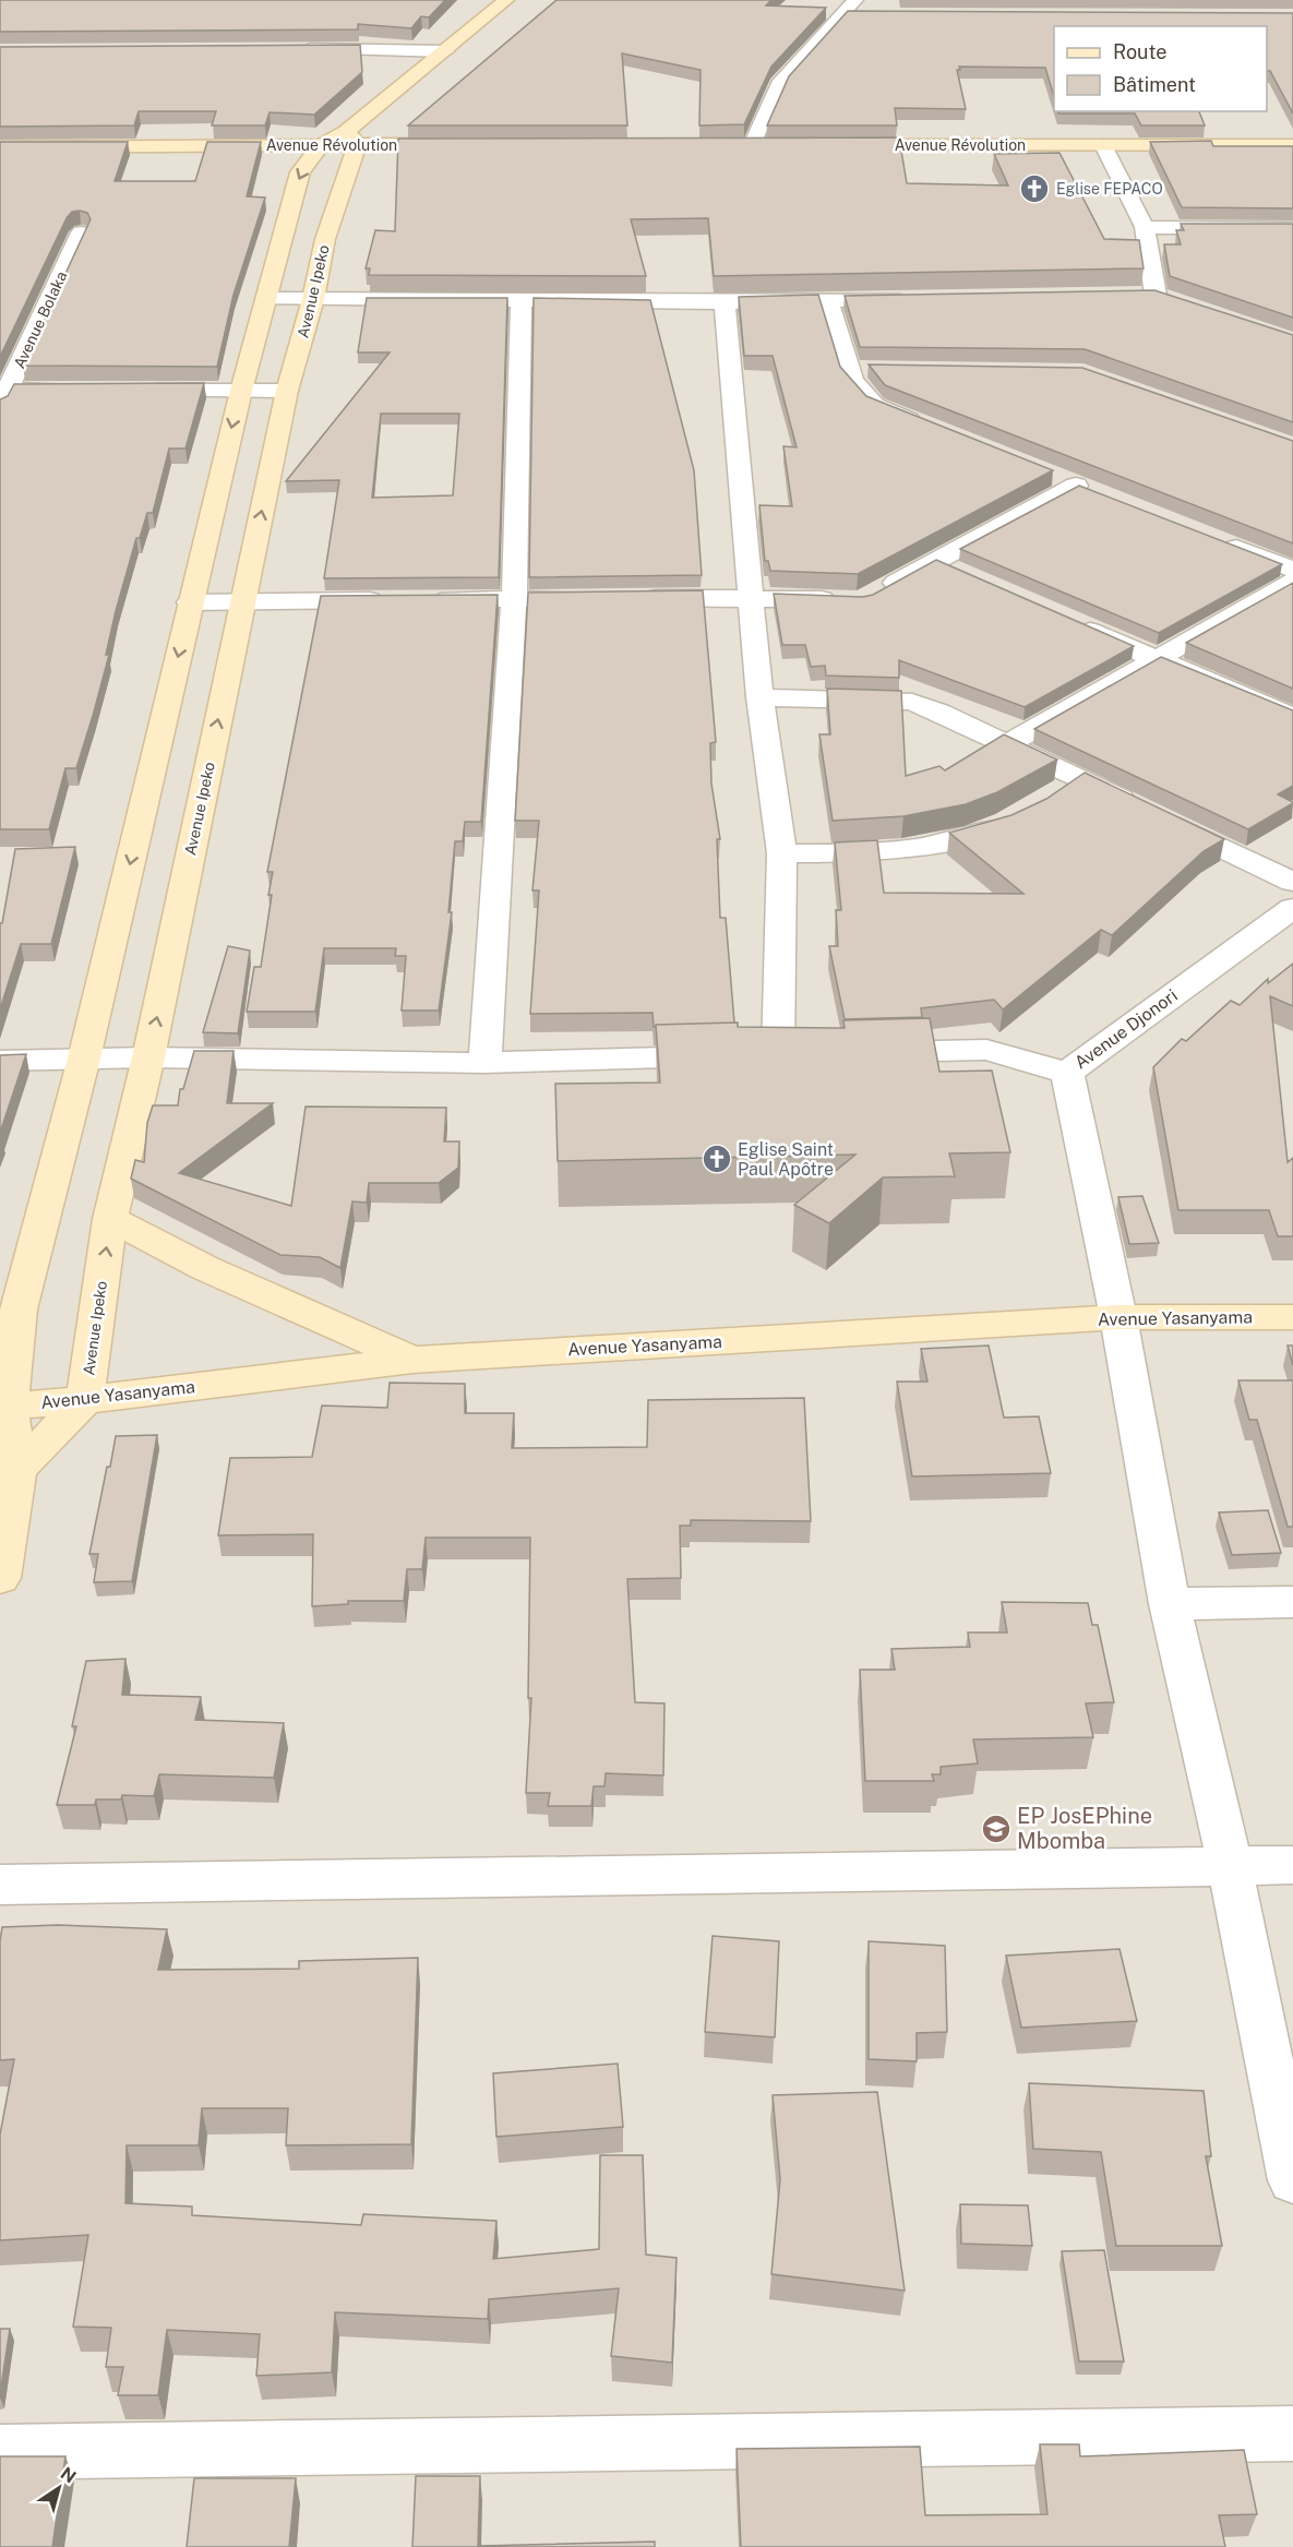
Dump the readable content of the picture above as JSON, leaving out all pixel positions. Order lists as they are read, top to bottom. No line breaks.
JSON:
{"streets":{"street":["Avenue Révolution","Avenue Ipeko","Avenue Bolaka","Avenue Djonori","Avenue Yasanyama"]},"crossings":[["Avenue Révolution","Avenue Ipeko"],["Avenue Ipeko","Avenue Yasanyama"],["Avenue Djonori","Avenue Yasanyama"]],"places":{"church":["Eglise FEPACO","Eglise Saint Paul Apôtre"],"school or university":["EP JosEPhine Mbomba"]},"legend":["Route","Bâtiment"],"north":"top right"}
